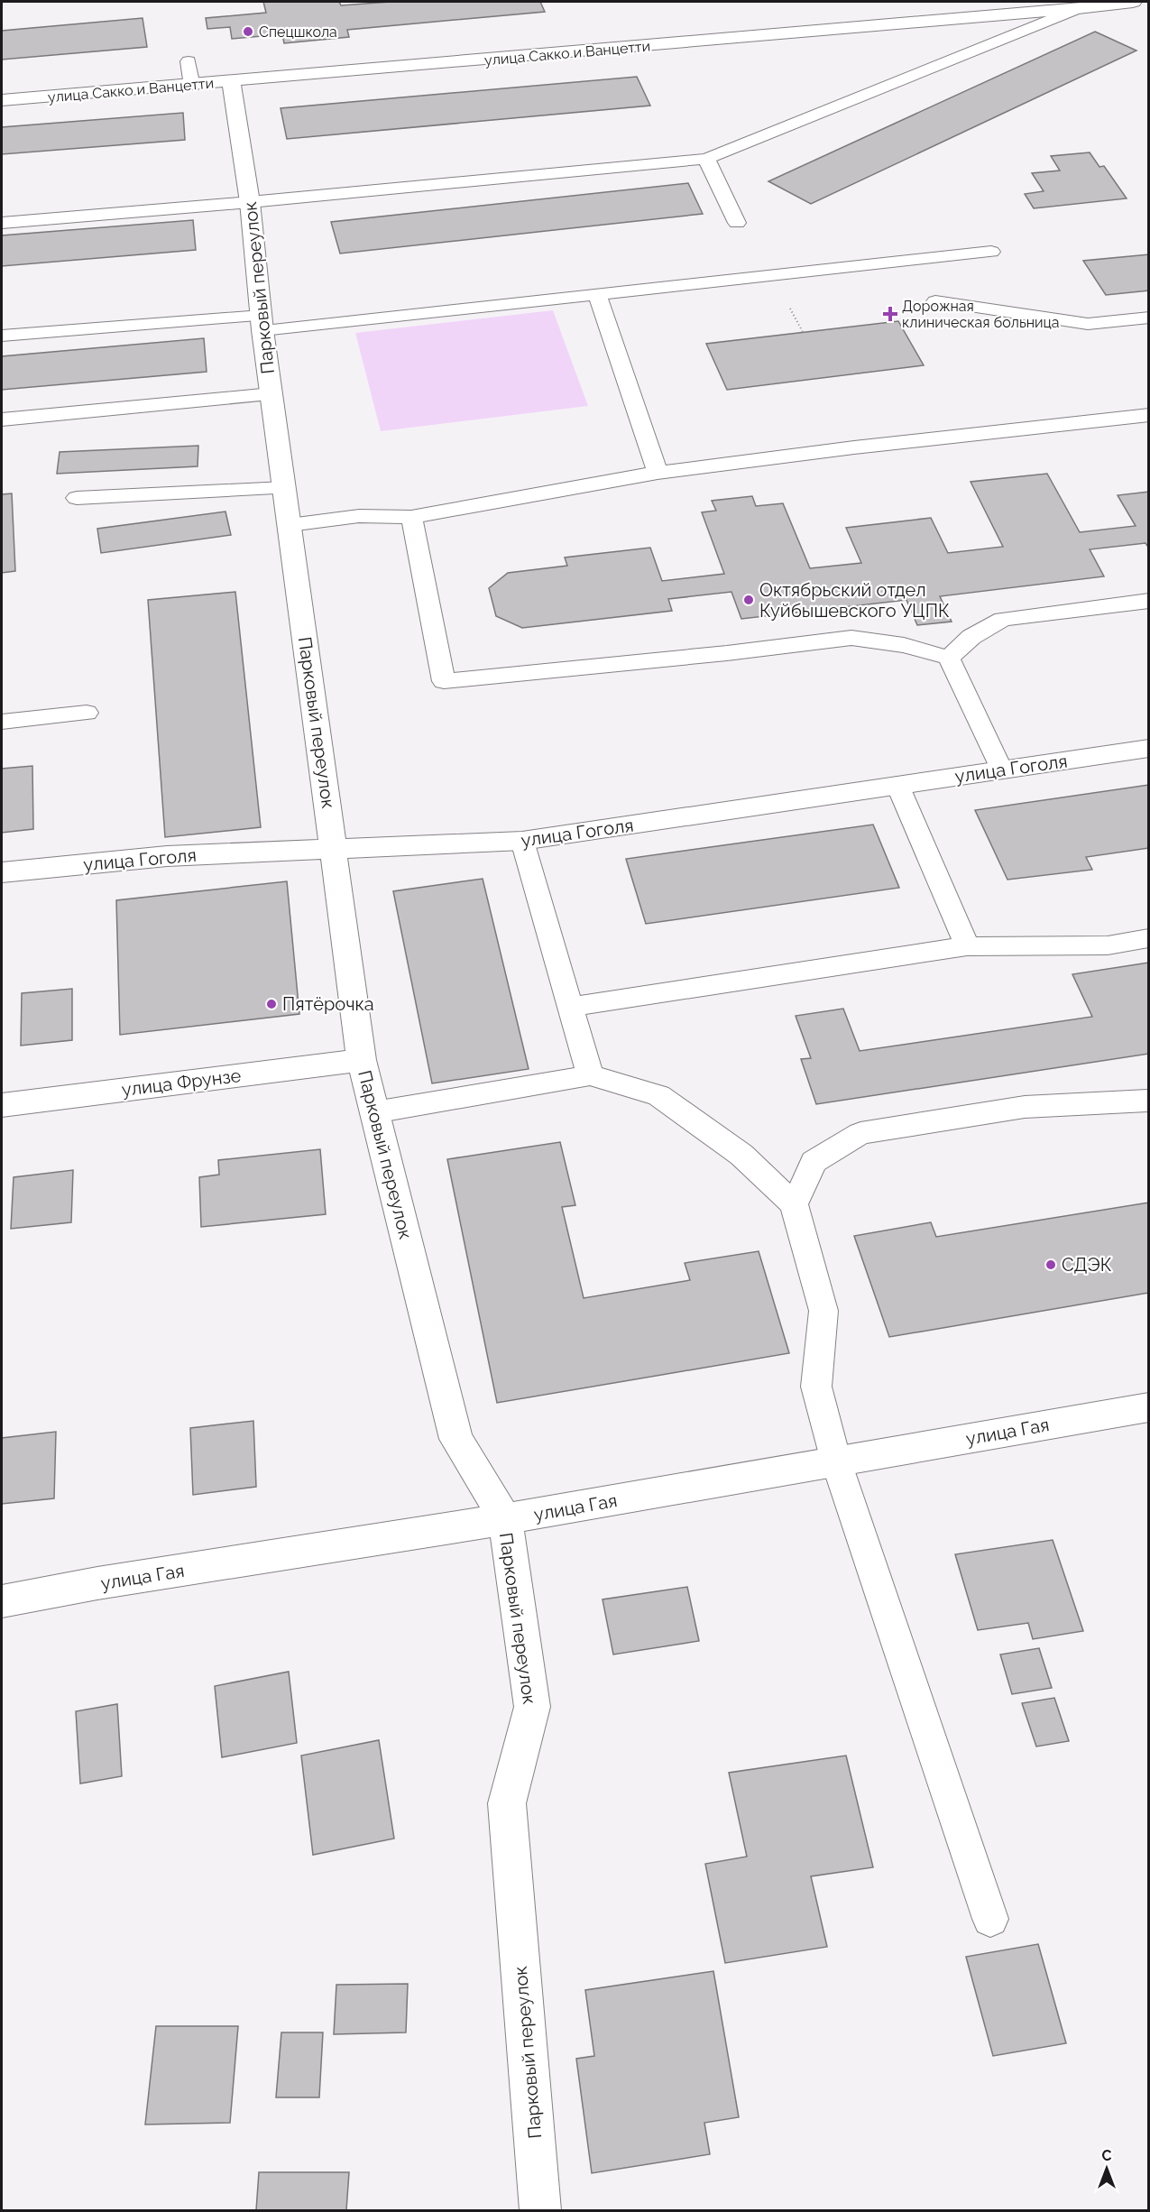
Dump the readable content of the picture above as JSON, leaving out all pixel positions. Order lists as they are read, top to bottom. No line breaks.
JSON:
{"streets":{"street":["улица Сакко и Ванцетти","Парковый переулок","улица Гоголя","улица Фрунзе","улица Гая"]},"crossings":[["улица Сакко и Ванцетти","Парковый переулок"],["Парковый переулок","улица Гоголя"],["Парковый переулок","улица Фрунзе"],["Парковый переулок","улица Гая"]],"places":{"other":["Спецшкола","Октябрьский отдел Куйбышевского УЦПК","Пятёрочка","СДЭК"],"health":["Дорожная клиническая больница"]},"north":"top"}
